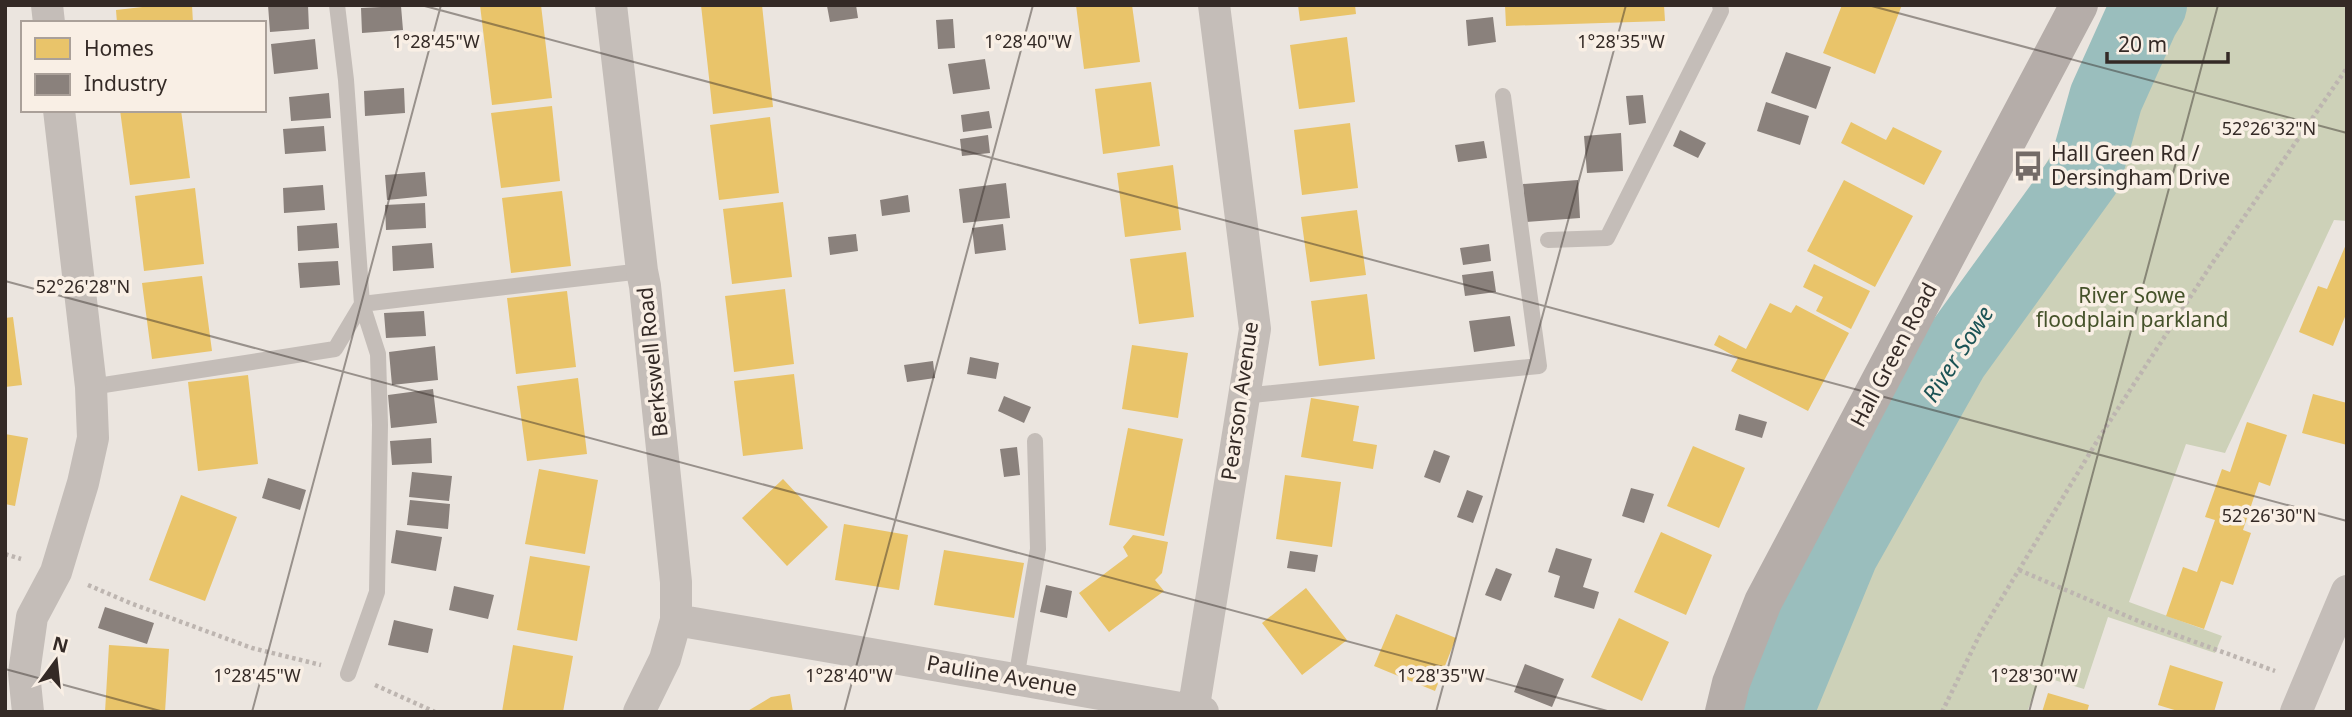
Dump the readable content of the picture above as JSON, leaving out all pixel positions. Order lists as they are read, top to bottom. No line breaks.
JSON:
{"streets":{"main road":["Hall Green Road"],"street":["Berkswell Road","Pearson Avenue","Pauline Avenue"]},"crossings":[["Berkswell Road","Pauline Avenue"],["Pearson Avenue","Pauline Avenue"]],"water":["River Sowe"],"parks":["River Sowe floodplain parkland"],"places":{"bus stop":["Hall Green Rd / Dersingham Drive"]},"legend":["Homes","Industry"],"scale_bar":"20 m","north":"top","coordinates":["1°28'45\"W","1°28'40\"W","1°28'35\"W","52°26'32\"N","52°26'28\"N","52°26'30\"N","1°28'30\"W"]}
